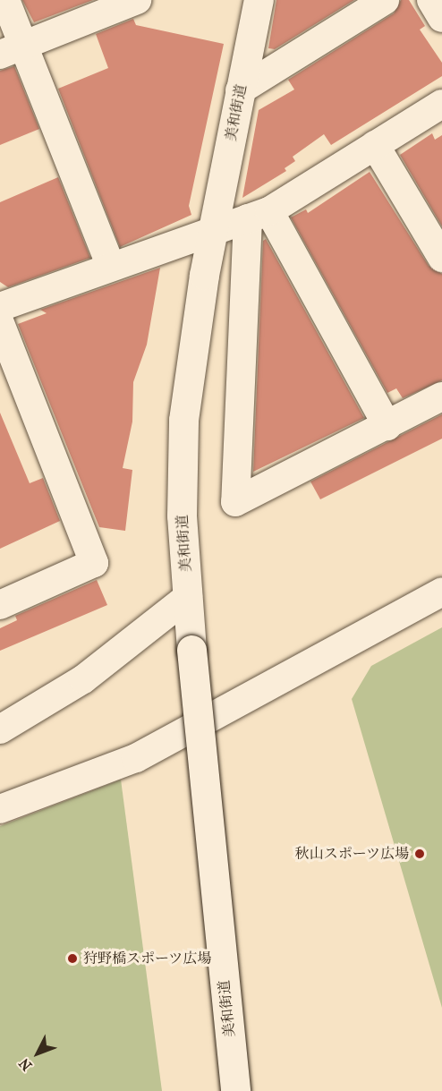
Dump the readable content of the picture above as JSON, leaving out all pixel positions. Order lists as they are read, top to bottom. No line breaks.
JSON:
{"streets":{"main road":["美和街道"]},"places":["秋山スポーツ広場","狩野橋スポーツ広場"],"north":"bottom left"}
